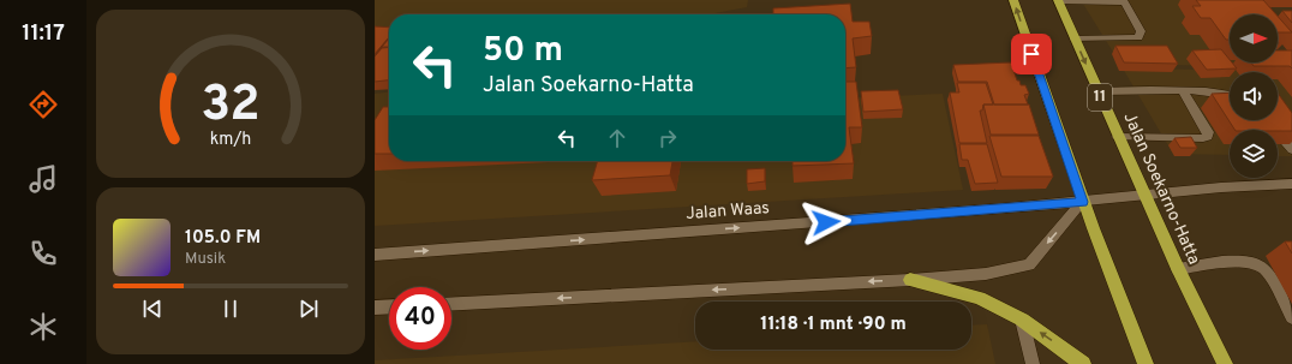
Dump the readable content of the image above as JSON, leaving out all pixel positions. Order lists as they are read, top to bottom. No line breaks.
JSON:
{"streets":{"highway":["11","Jalan Soekarno-Hatta"],"street":["Jalan Waas"]},"crossings":[["Jalan Soekarno-Hatta","Jalan Waas"]],"north":"right","page":{"tabs":"11:17","turn":["50 m","Jalan Soekarno-Hatta"],"song":["105.0 FM","Musik"],"limit":"40","trip":"11:18 · 1 mnt · 90 m","gauge":["32","km/h"]}}
